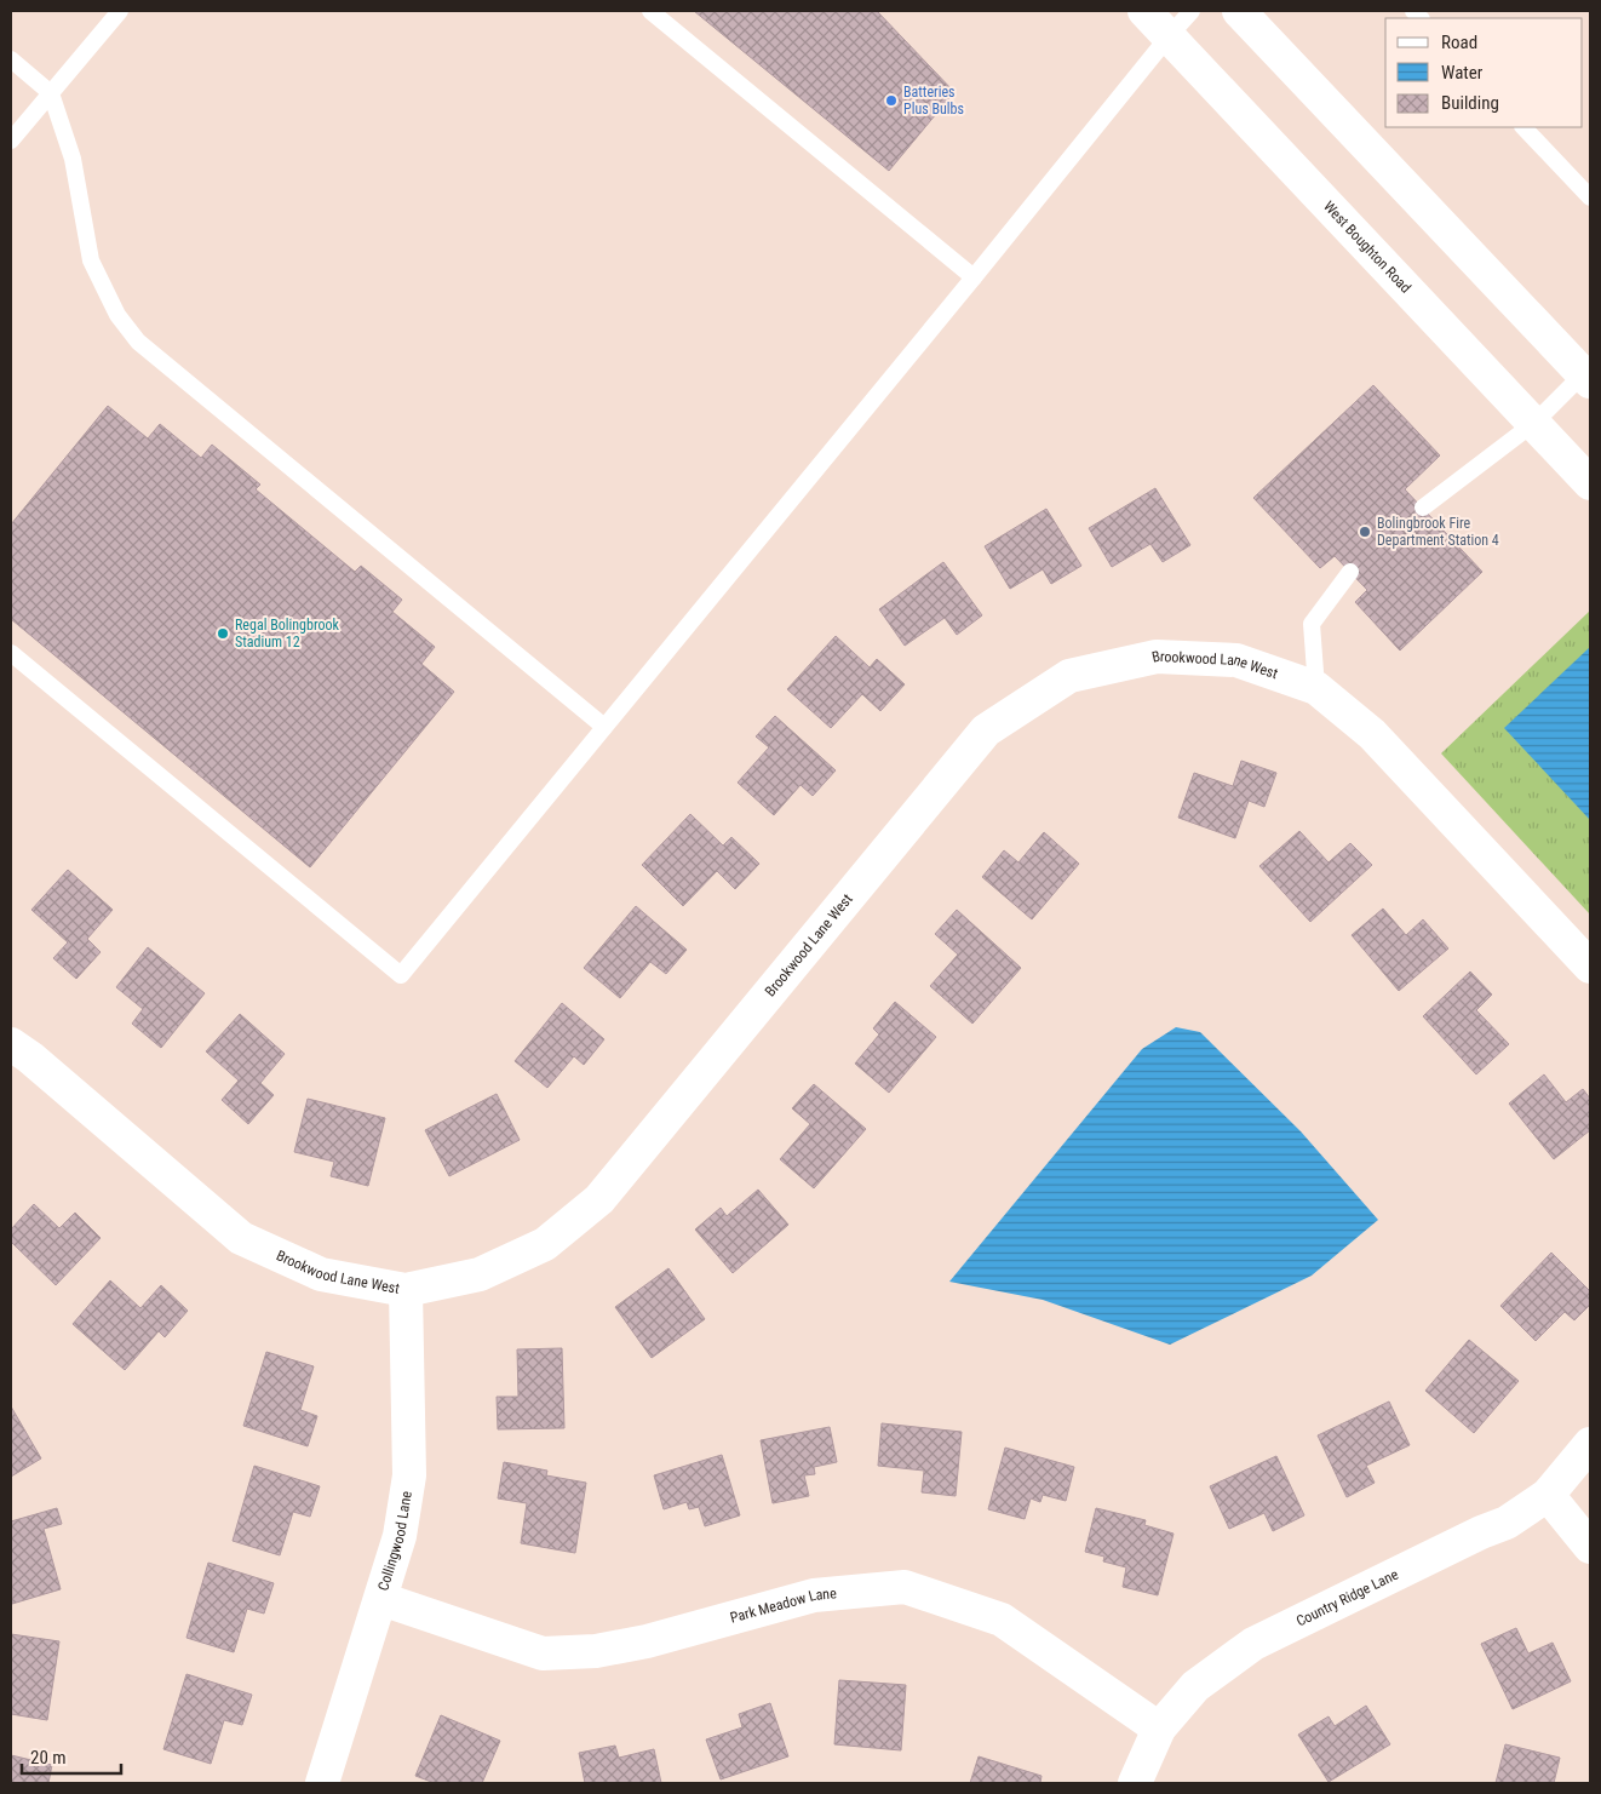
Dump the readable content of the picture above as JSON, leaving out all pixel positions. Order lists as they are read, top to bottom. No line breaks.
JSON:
{"streets":{"street":["West Boughton Road","Brookwood Lane West","Collingwood Lane","Country Ridge Lane","Park Meadow Lane"]},"crossings":[["Brookwood Lane West","Collingwood Lane"],["Collingwood Lane","Park Meadow Lane"],["Country Ridge Lane","Park Meadow Lane"]],"places":["Batteries Plus Bulbs","Bolingbrook Fire Department Station 4","Regal Bolingbrook Stadium 12"],"legend":["Road","Water","Building"],"scale_bar":"20 m"}
